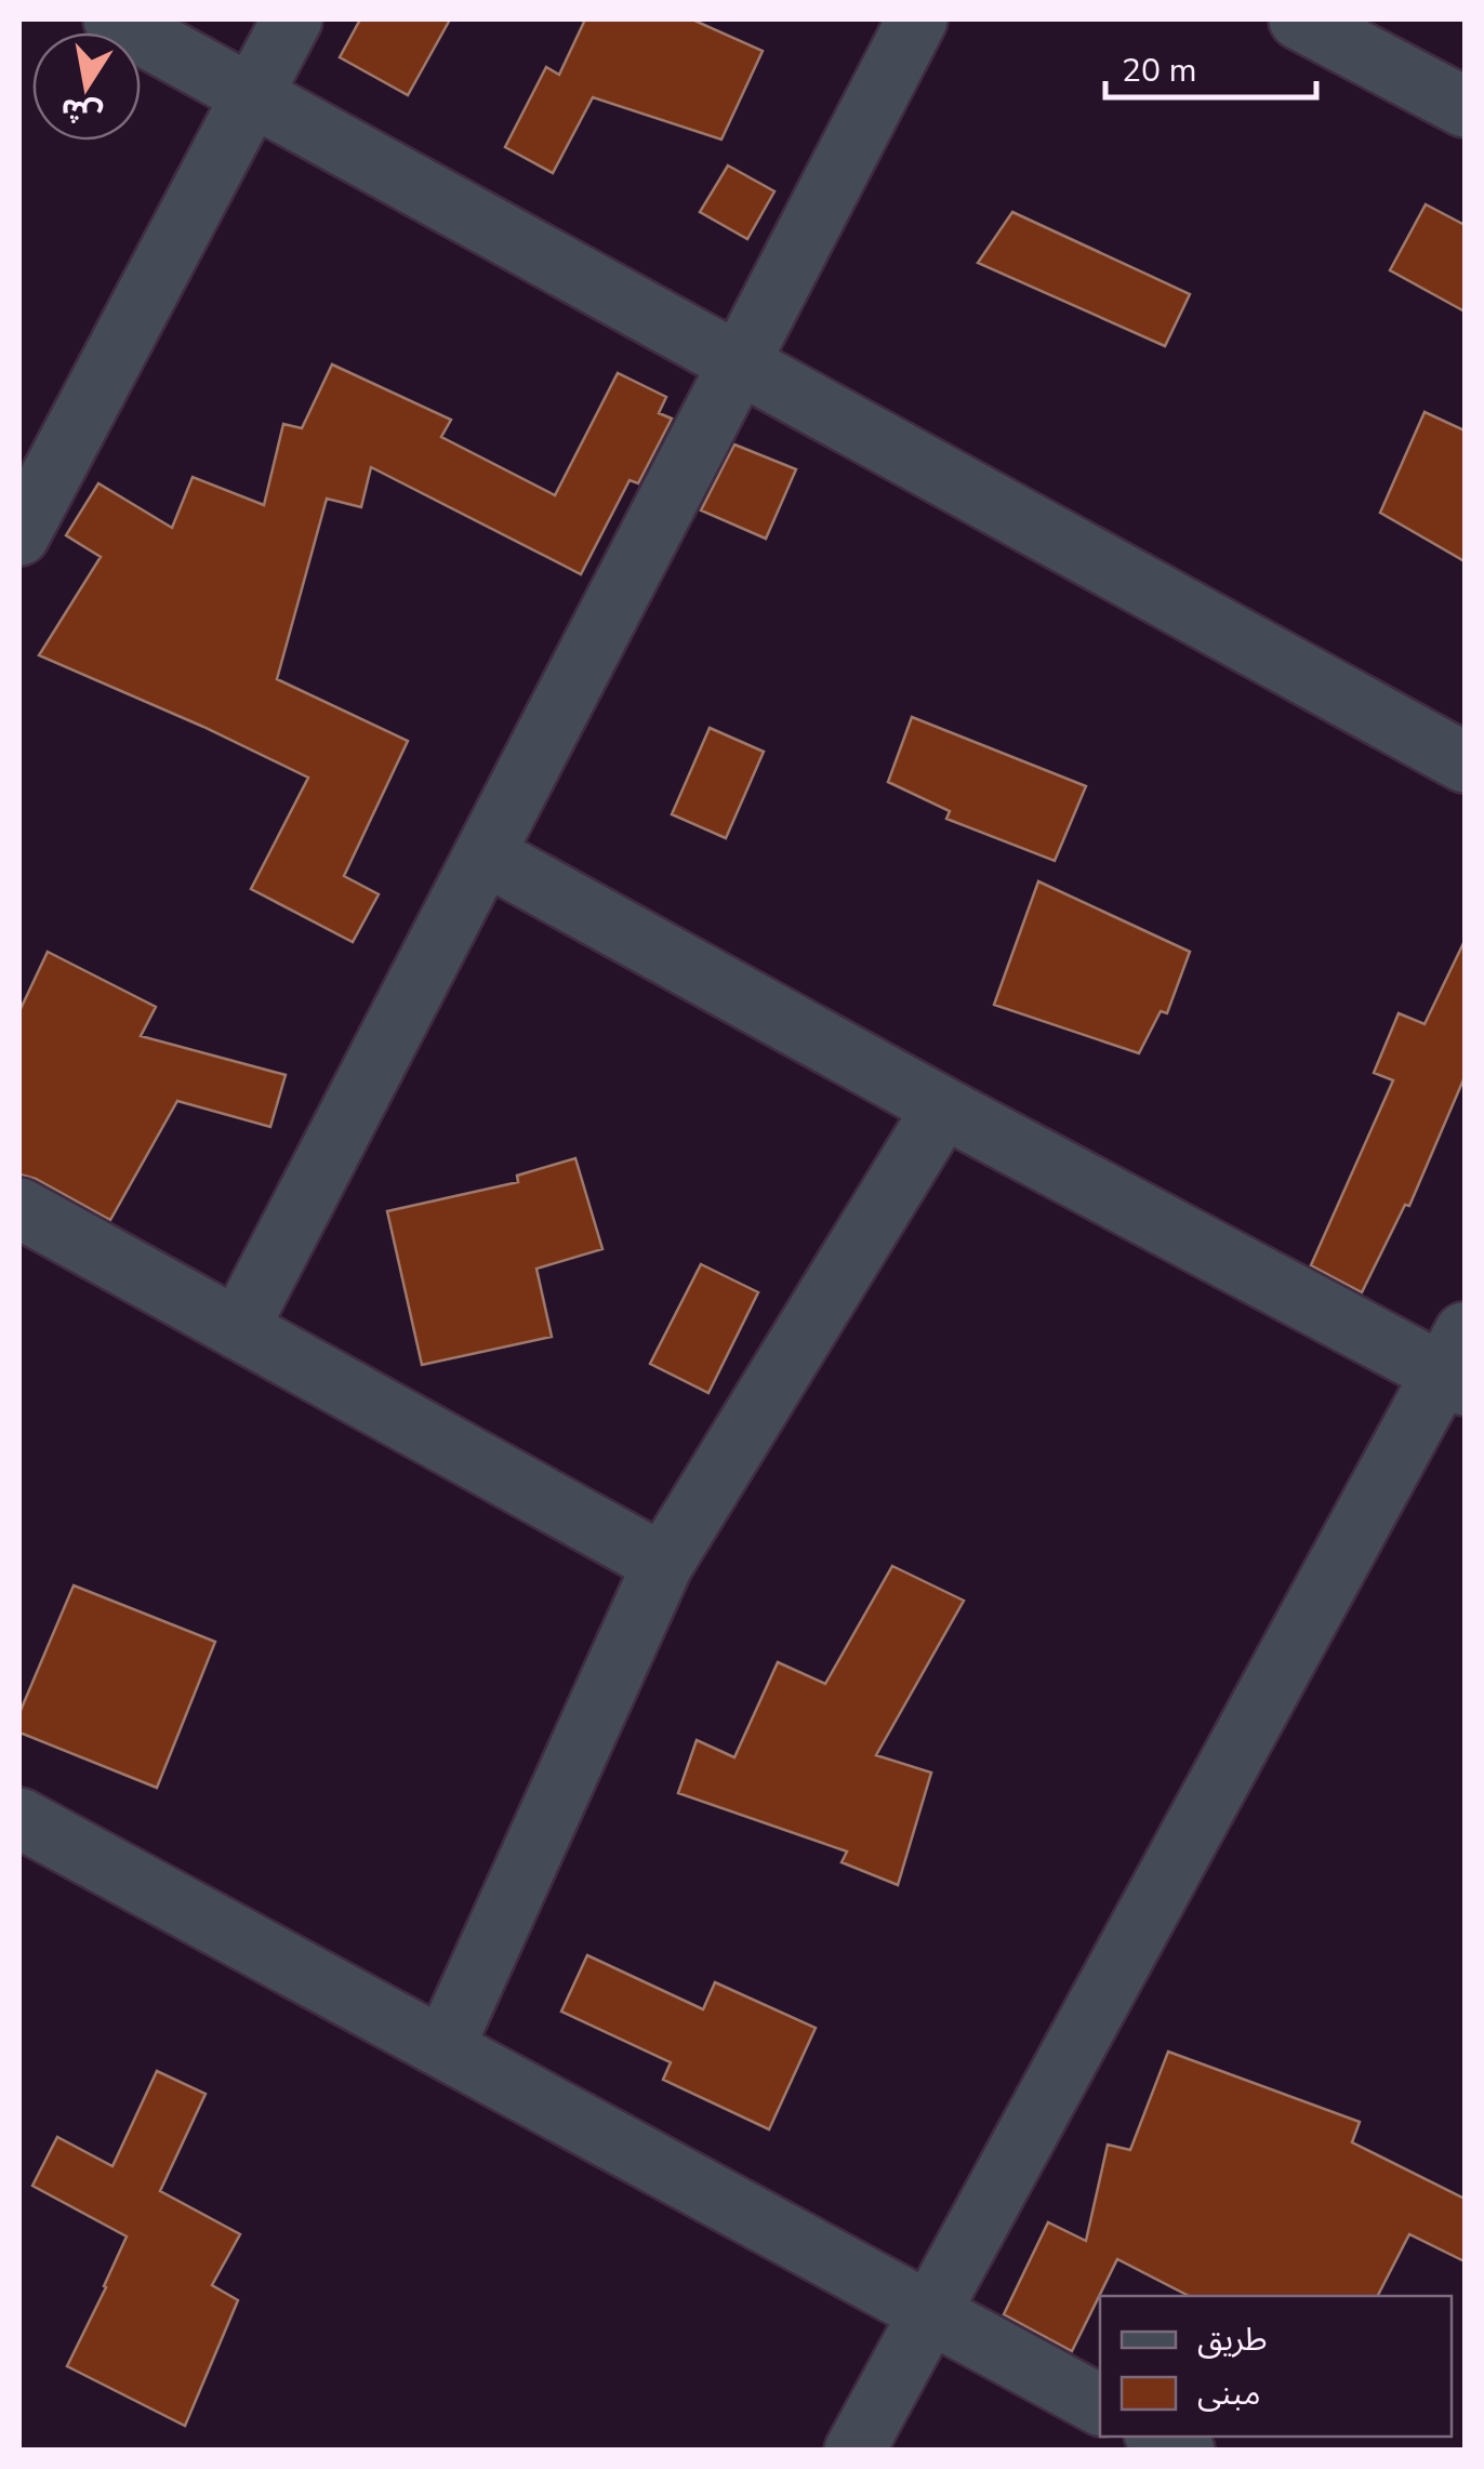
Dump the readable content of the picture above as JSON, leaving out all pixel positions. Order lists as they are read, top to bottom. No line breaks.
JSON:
{"legend":["طريق","مبنى"],"scale_bar":"20 m","north":"bottom"}
